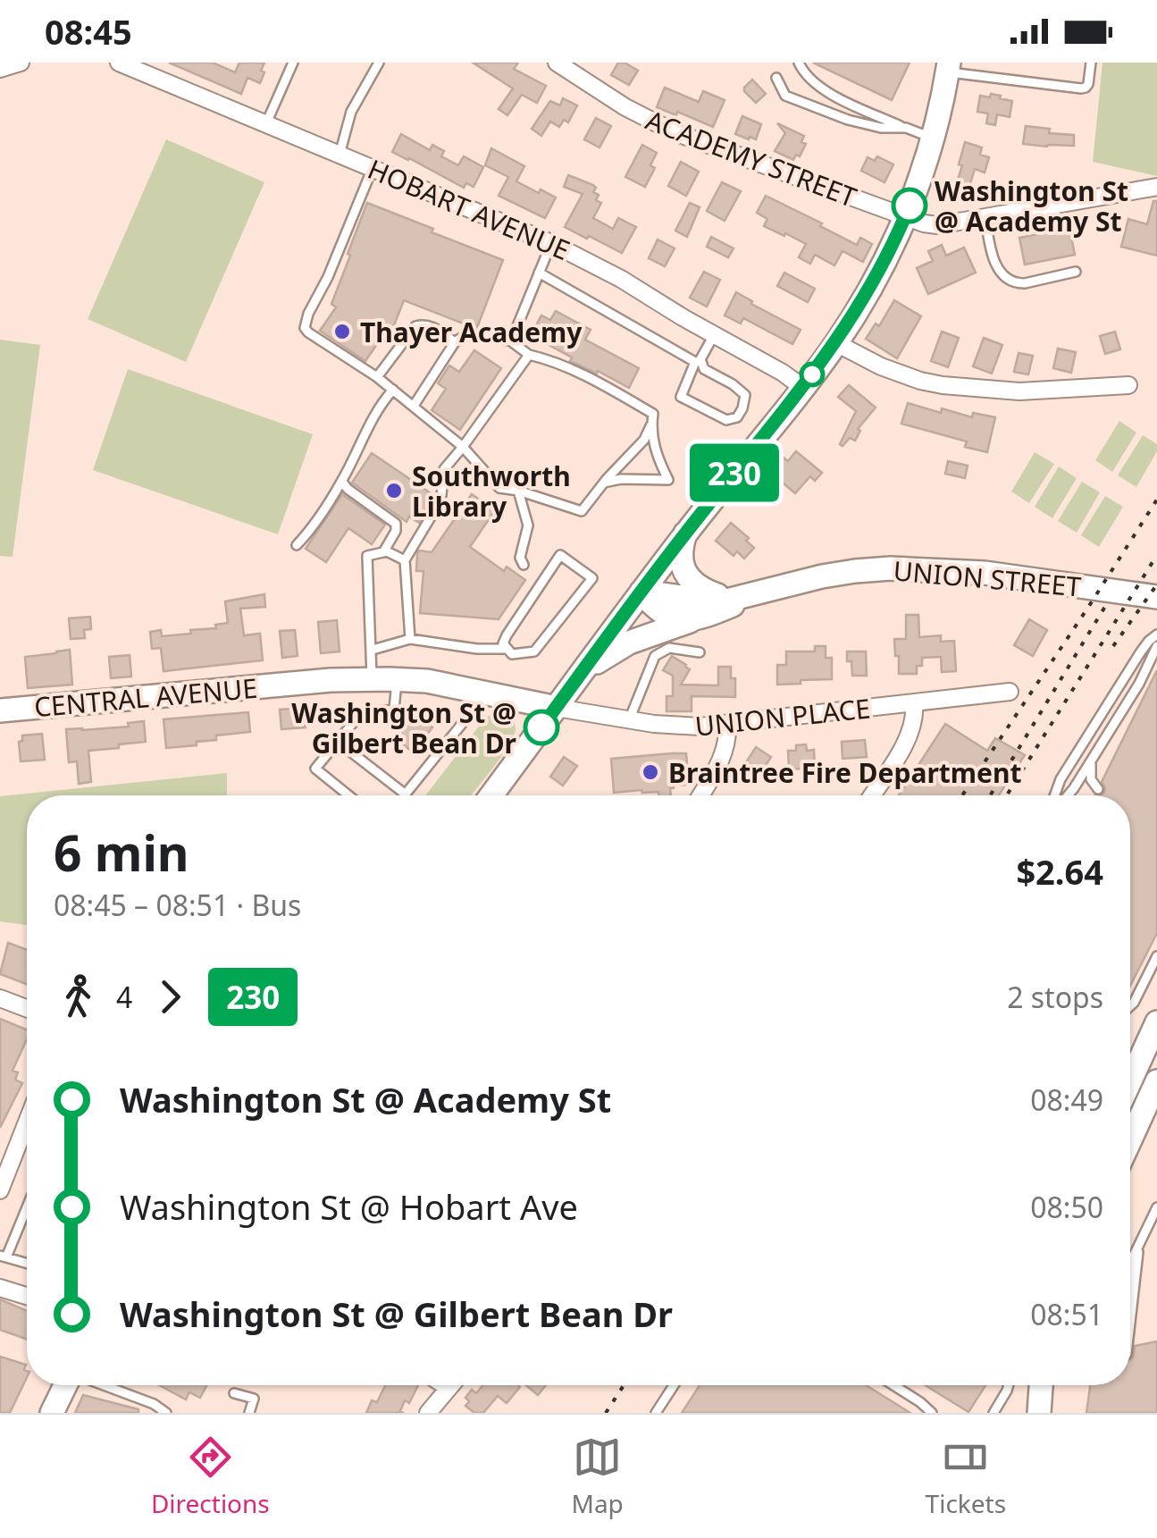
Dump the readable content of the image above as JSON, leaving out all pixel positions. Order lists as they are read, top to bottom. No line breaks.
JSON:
{"streets":{"main road":["UNION STREET","CENTRAL AVENUE"],"street":["ACADEMY STREET","HOBART AVENUE","UNION PLACE"]},"crossings":[["CENTRAL AVENUE","UNION PLACE"]],"places":["Washington St @ Academy St","Thayer Academy","Southworth Library","Washington St @ Gilbert Bean Dr","Braintree Fire Department"],"lines":["bus line 230"],"page":{"status":"08:45","on_map":"230","heading":["6 min","08:45 – 08:51 · Bus","$2.64"],"legs":["4","230","2 stops"],"list":[{"name":"Washington St @ Academy St","value":"08:49"},{"name":"Washington St @ Hobart Ave","value":"08:50"},{"name":"Washington St @ Gilbert Bean Dr","value":"08:51"}],"tabs":["Directions","Map","Tickets"]}}
